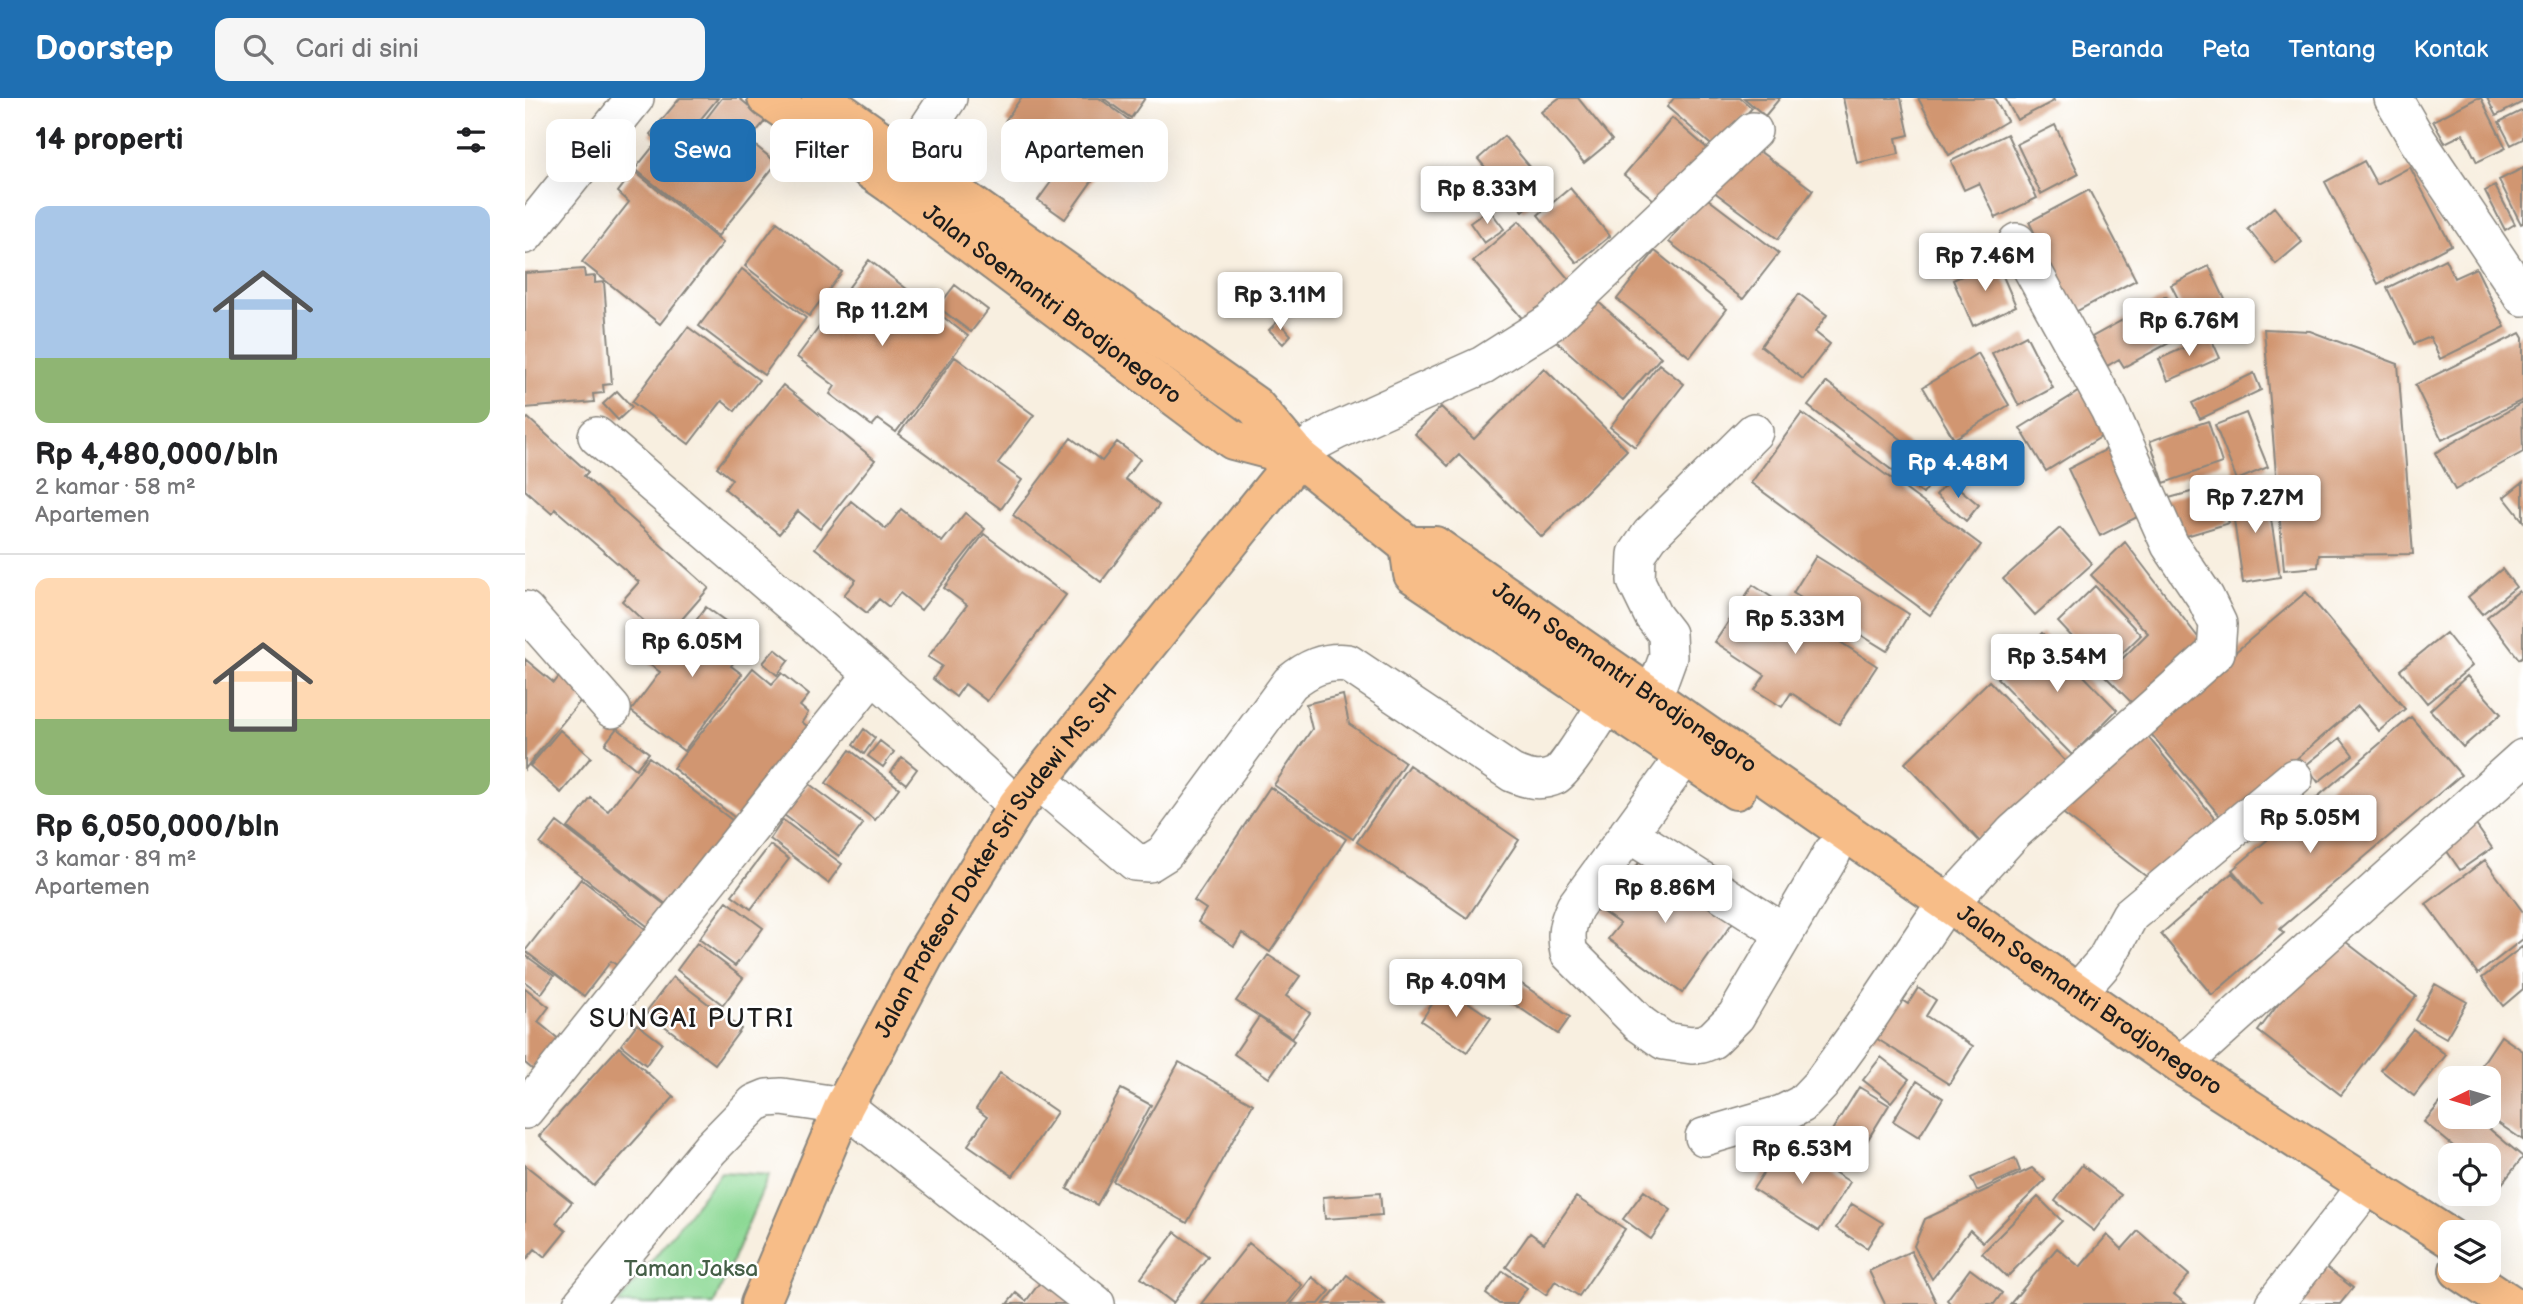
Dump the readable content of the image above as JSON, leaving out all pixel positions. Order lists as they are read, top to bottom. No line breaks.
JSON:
{"streets":{"main road":["Jalan Soemantri Brodjonegoro","Jalan Profesor Dokter Sri Sudewi MS. SH"]},"crossings":[["Jalan Soemantri Brodjonegoro","Jalan Profesor Dokter Sri Sudewi MS. SH"]],"districts":["SUNGAI PUTRI"],"parks":["Taman Jaksa"],"north":"left","page":{"header":"Doorstep","search":"Cari di sini","nav":["Beranda","Peta","Tentang","Kontak"],"heading":"14 properti","chip":["Beli","Sewa","Filter","Baru","Apartemen"],"price":["Rp 8.33M","Rp 7.46M","Rp 3.11M","Rp 11.2M","Rp 6.76M","Rp 4.48M","Rp 7.27M","Rp 5.33M","Rp 6.05M","Rp 3.54M","Rp 5.05M","Rp 8.86M","Rp 4.09M","Rp 6.53M"],"list":[{"name":"Rp 4,480,000/bln","note":"2 kamar · 58 m² · Apartemen"},{"name":"Rp 6,050,000/bln","note":"3 kamar · 89 m² · Apartemen"}]}}
